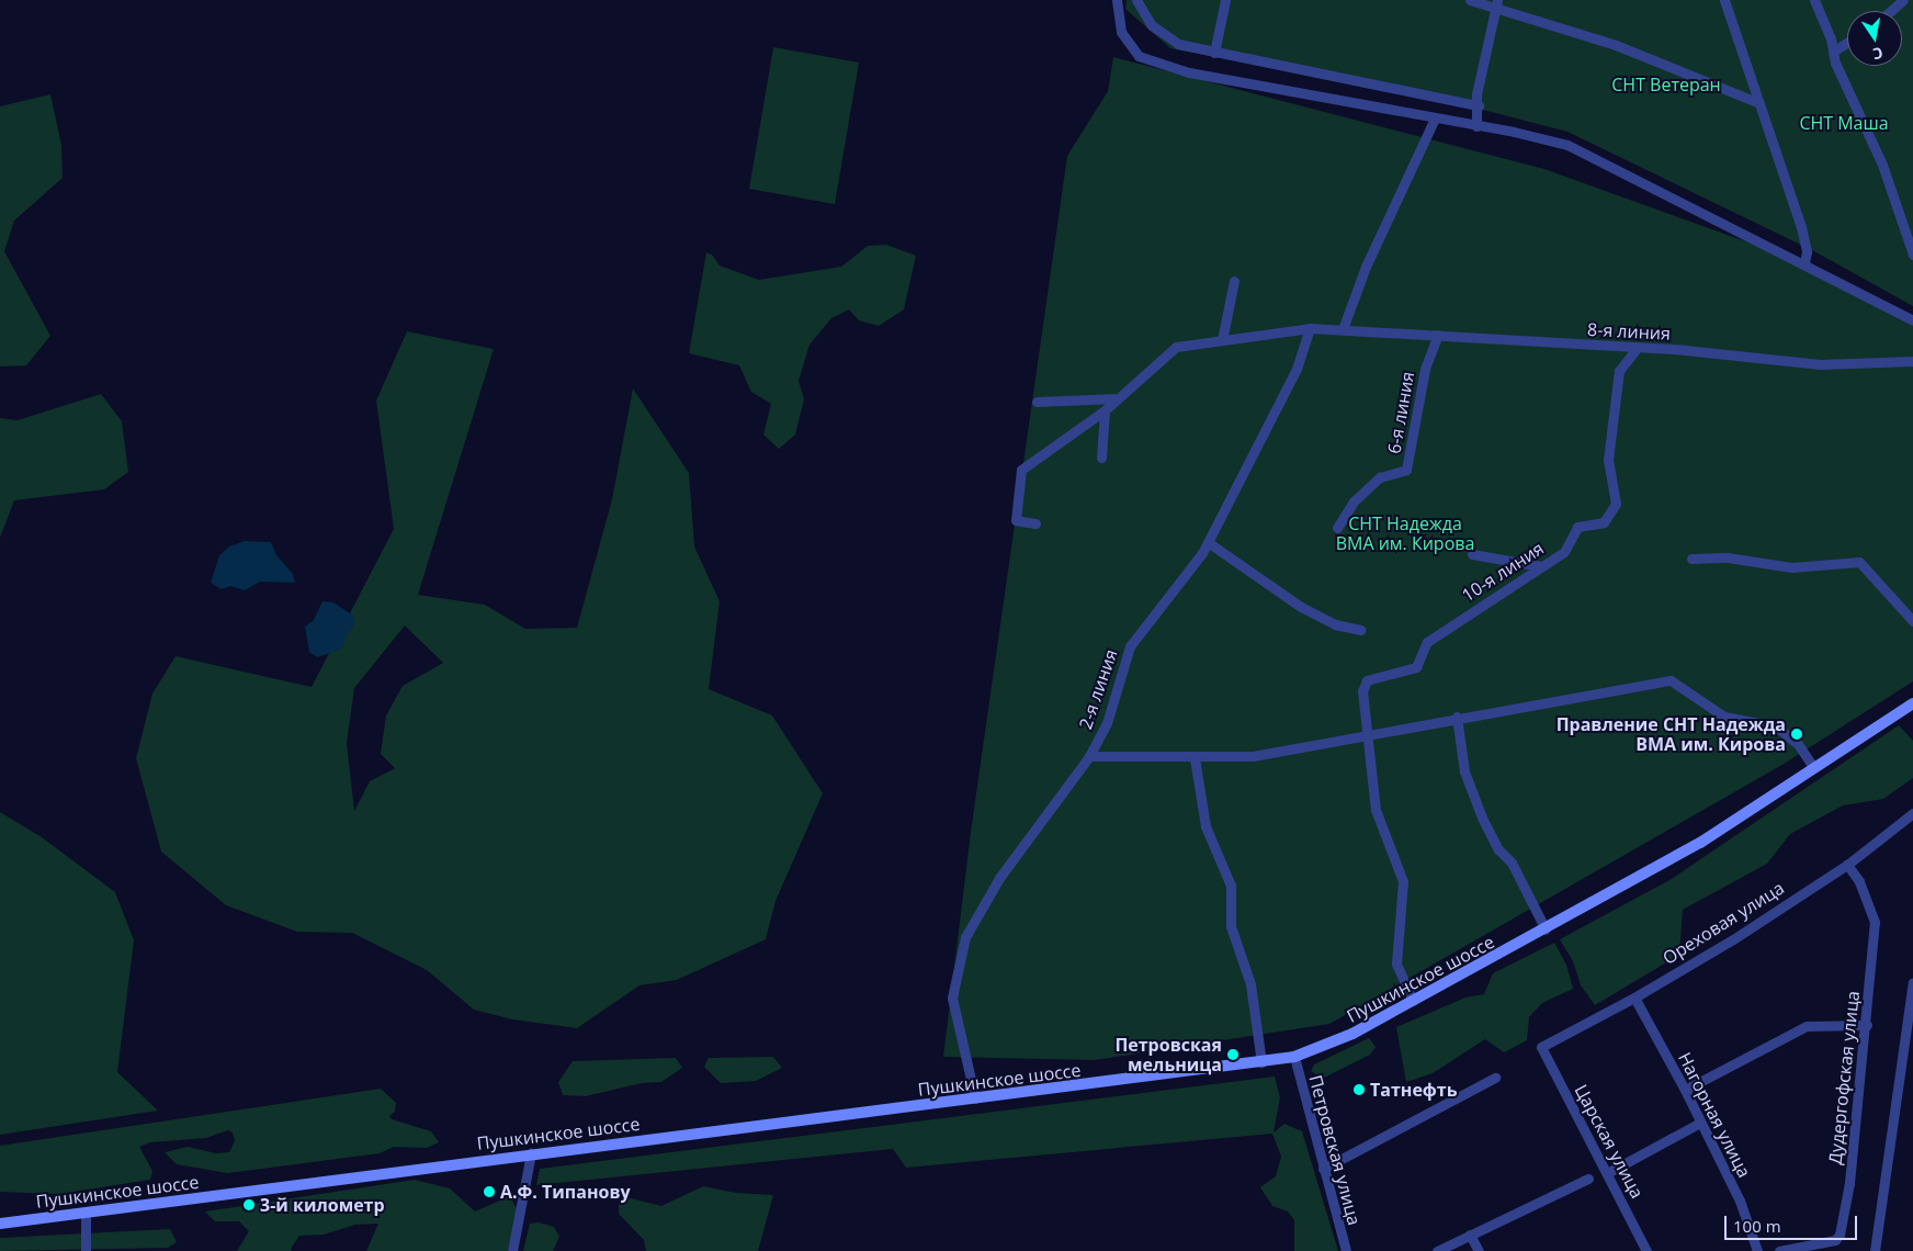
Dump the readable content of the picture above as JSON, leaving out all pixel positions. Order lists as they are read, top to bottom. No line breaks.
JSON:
{"streets":{"main road":["Пушкинское шоссе"],"street":["8-я линия","6-я линия","10-я линия","2-я линия","Ореховая улица","Дудергофская улица","Нагорная улица","Царская улица","Петровская улица"]},"crossings":[["8-я линия","6-я линия"],["8-я линия","10-я линия"],["2-я линия","Пушкинское шоссе"],["Ореховая улица","Дудергофская улица"],["Ореховая улица","Нагорная улица"],["Ореховая улица","Царская улица"],["Пушкинское шоссе","Петровская улица"]],"parks":["СНТ Ветеран","СНТ Маша","СНТ Надежда ВМА им. Кирова"],"places":["Правление СНТ Надежда ВМА им. Кирова","Петровская мельница","Татнефть","А.Ф. Типанову","3-й километр"],"scale_bar":"100 m","north":"bottom"}
